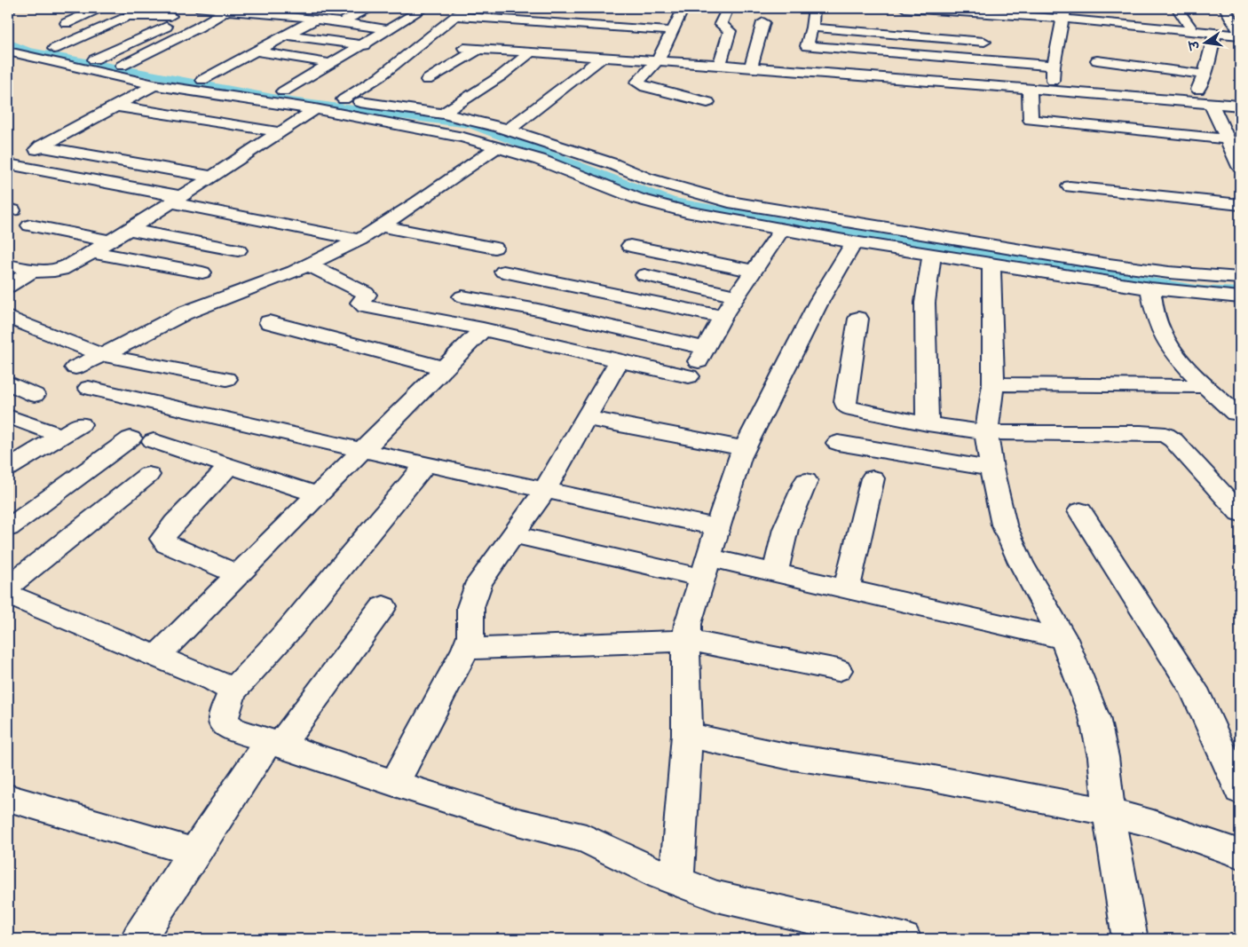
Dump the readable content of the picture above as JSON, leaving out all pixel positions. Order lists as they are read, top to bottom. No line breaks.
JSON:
{"north":"left"}
